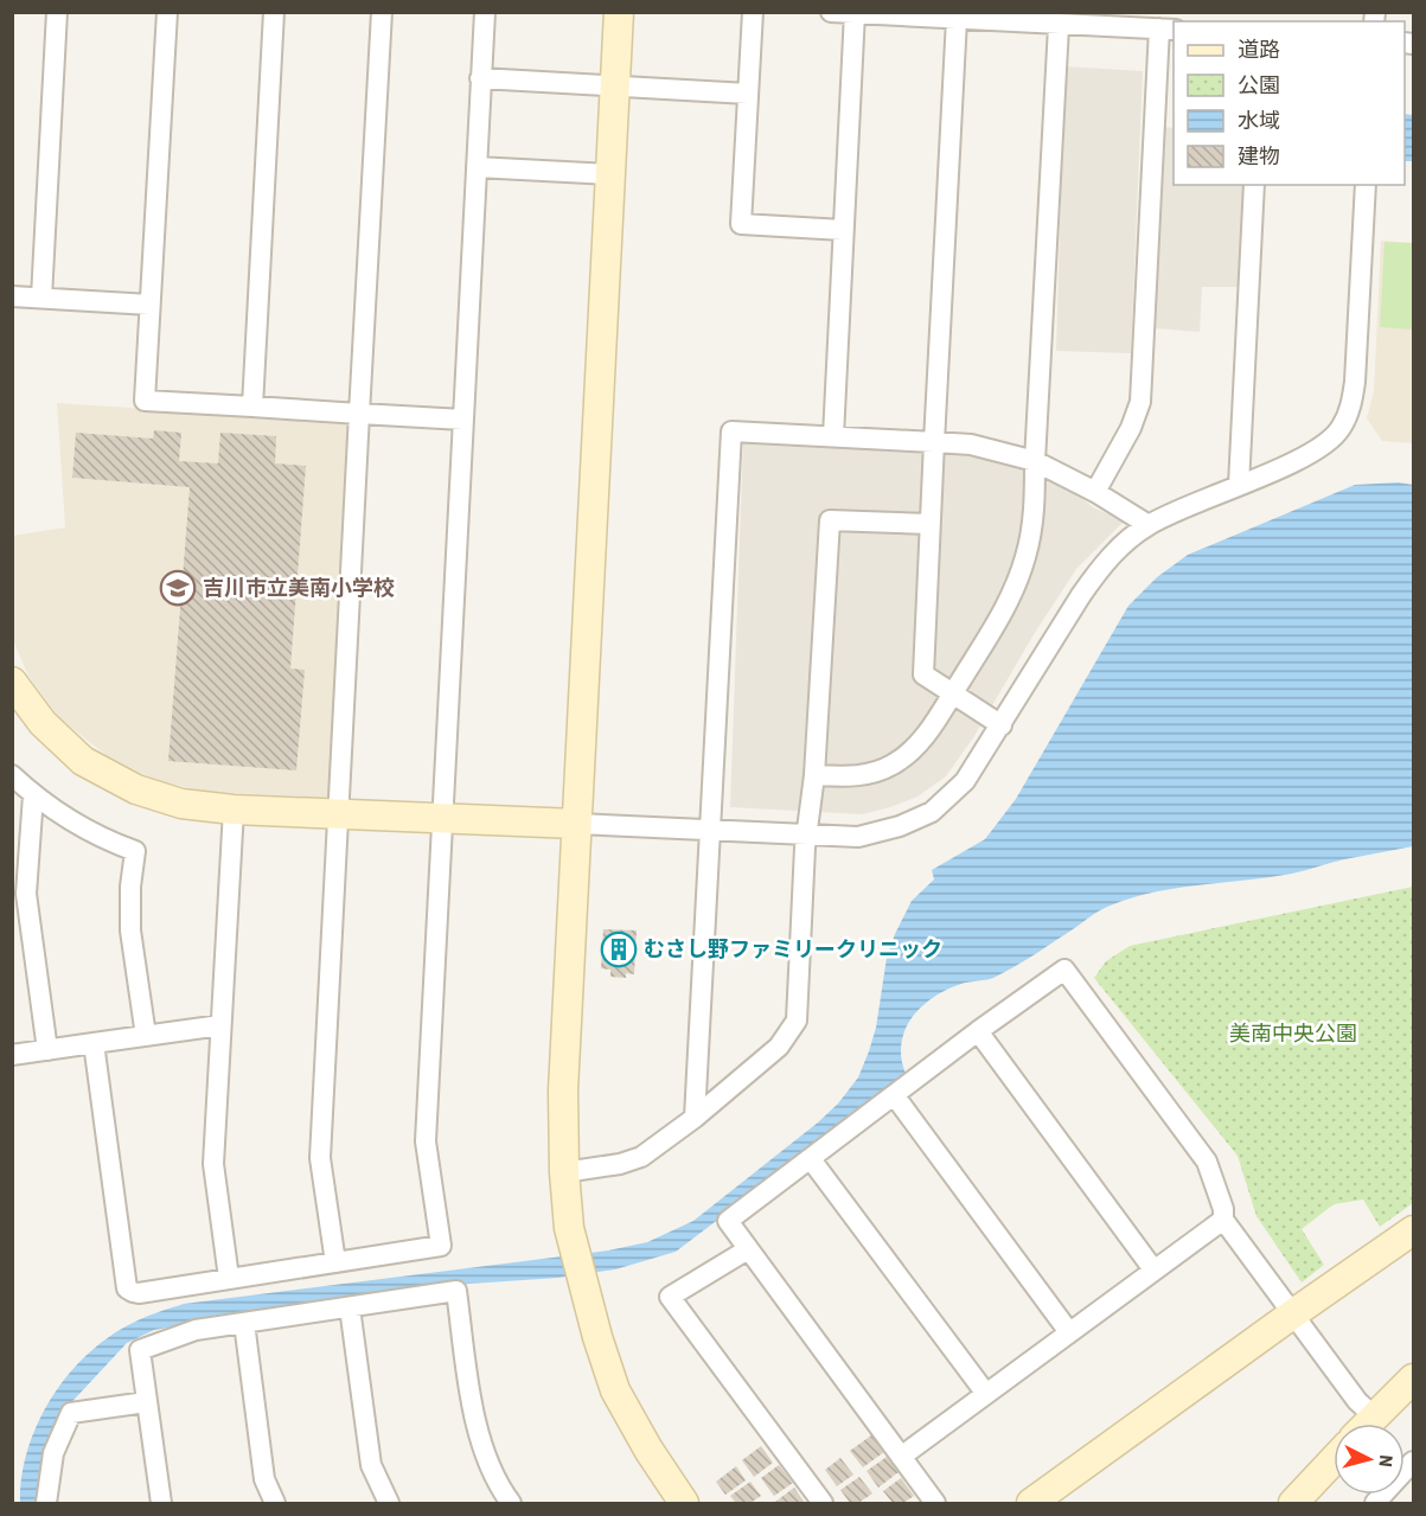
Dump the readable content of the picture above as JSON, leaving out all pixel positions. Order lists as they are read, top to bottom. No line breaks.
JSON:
{"parks":["美南中央公園"],"places":{"school or university":["吉川市立美南小学校"],"building":["むさし野ファミリークリニック"]},"legend":["道路","公園","水域","建物"],"north":"right"}
